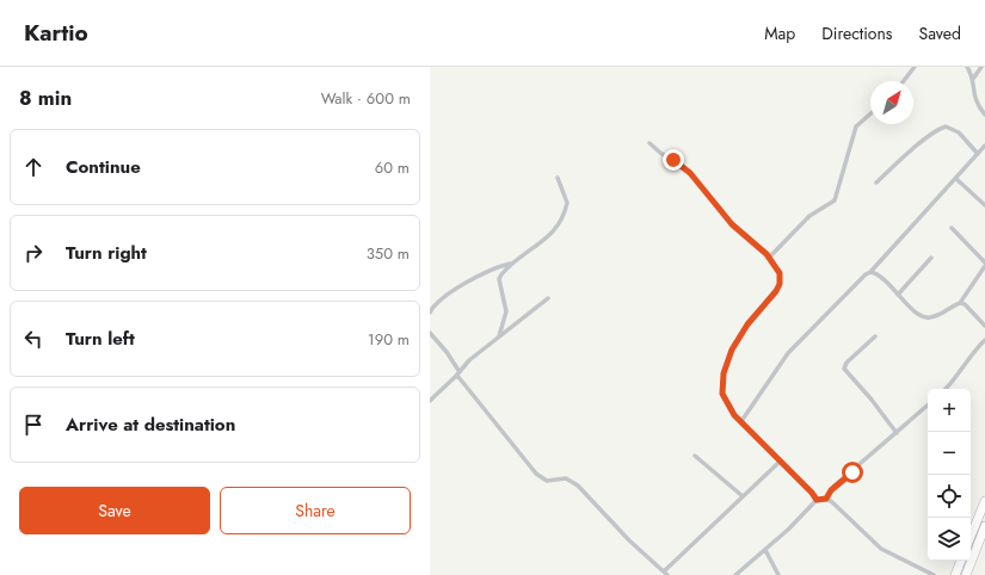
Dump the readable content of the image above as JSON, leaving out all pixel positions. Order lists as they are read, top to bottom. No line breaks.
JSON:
{"north":"top right","page":{"header":"Kartio","nav":["Map","Directions","Saved"],"heading":["8 min","Walk · 600 m"],"list":[["Continue","60 m"],["Turn right","350 m"],["Turn left","190 m"],"Arrive at destination"],"map_buttons":["+","−"],"buttons":["Save","Share"]}}
